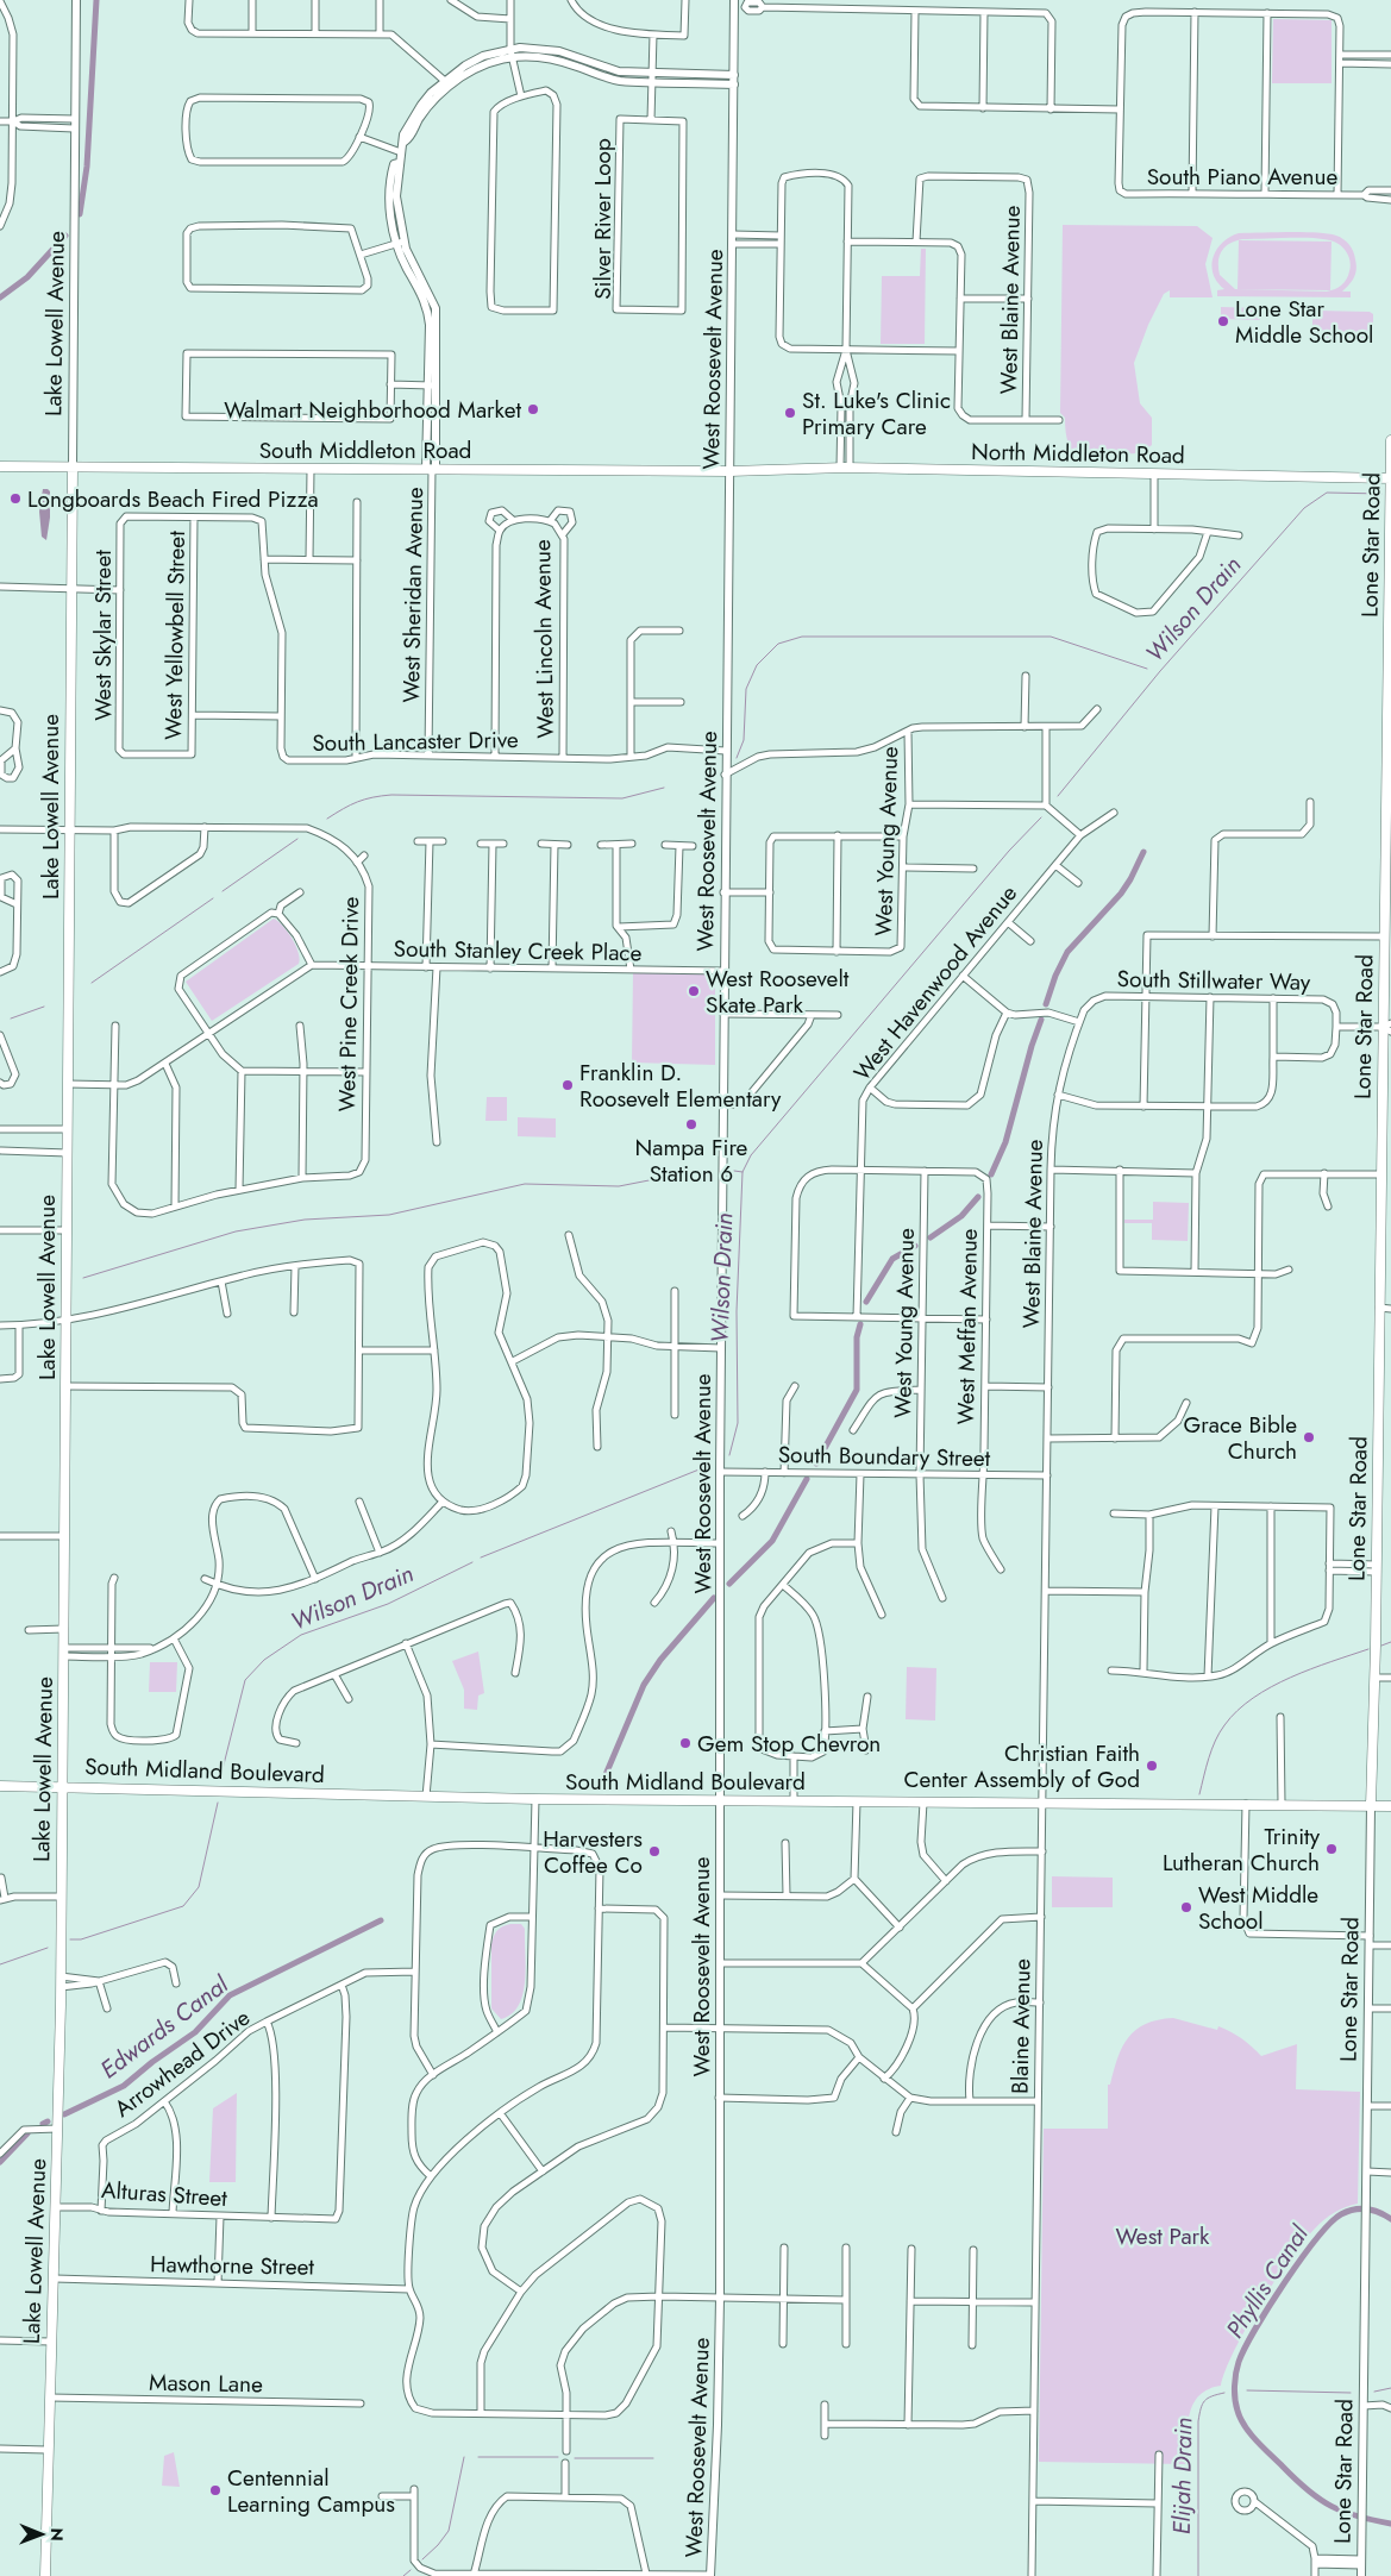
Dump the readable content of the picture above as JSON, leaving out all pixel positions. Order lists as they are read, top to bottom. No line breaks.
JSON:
{"streets":{"main road":["Lake Lowell Avenue","South Middleton Road","North Middleton Road","Lone Star Road","South Midland Boulevard"],"street":["South Piano Avenue","Silver River Loop","West Blaine Avenue","West Roosevelt Avenue","West Sheridan Avenue","West Skylar Street","West Yellowbell Street","West Lincoln Avenue","South Lancaster Drive","West Young Avenue","South Stanley Creek Place","South Stillwater Way","West Havenwood Avenue","West Pine Creek Drive","West Meffan Avenue","South Boundary Street","Blaine Avenue","Arrowhead Drive","Alturas Street","Hawthorne Street","Mason Lane"]},"crossings":[["West Blaine Avenue","South Stillwater Way"],["West Blaine Avenue","South Boundary Street"],["West Blaine Avenue","Blaine Avenue"],["Lake Lowell Avenue","South Middleton Road"],["Lake Lowell Avenue","West Pine Creek Drive"],["Lake Lowell Avenue","South Midland Boulevard"],["Lake Lowell Avenue","Alturas Street"],["Lake Lowell Avenue","Hawthorne Street"],["Lake Lowell Avenue","Mason Lane"],["West Roosevelt Avenue","South Middleton Road"],["West Roosevelt Avenue","North Middleton Road"],["West Roosevelt Avenue","South Lancaster Drive"],["West Roosevelt Avenue","South Stanley Creek Place"],["West Roosevelt Avenue","South Boundary Street"],["West Roosevelt Avenue","South Midland Boulevard"],["South Middleton Road","North Middleton Road"],["South Middleton Road","West Sheridan Avenue"],["North Middleton Road","Lone Star Road"],["Lone Star Road","South Midland Boulevard"],["West Sheridan Avenue","South Lancaster Drive"],["West Skylar Street","West Yellowbell Street"],["West Lincoln Avenue","South Lancaster Drive"],["West Young Avenue","West Meffan Avenue"],["West Young Avenue","South Boundary Street"],["South Stanley Creek Place","West Pine Creek Drive"],["West Meffan Avenue","South Boundary Street"],["South Boundary Street","Blaine Avenue"],["South Midland Boulevard","Blaine Avenue"],["Arrowhead Drive","Alturas Street"]],"water":["Wilson Drain","Edwards Canal","Phyllis Canal","Elijah Drain"],"parks":["West Park"],"places":["Lone Star Middle School","Walmart Neighborhood Market","St. Luke's Clinic Primary Care","Longboards Beach Fired Pizza","West Roosevelt Skate Park","Franklin D. Roosevelt Elementary","Nampa Fire Station 6","Grace Bible Church","Gem Stop Chevron","Christian Faith Center Assembly of God","Trinity Lutheran Church","Harvesters Coffee Co","West Middle School","Centennial Learning Campus"],"north":"right"}
